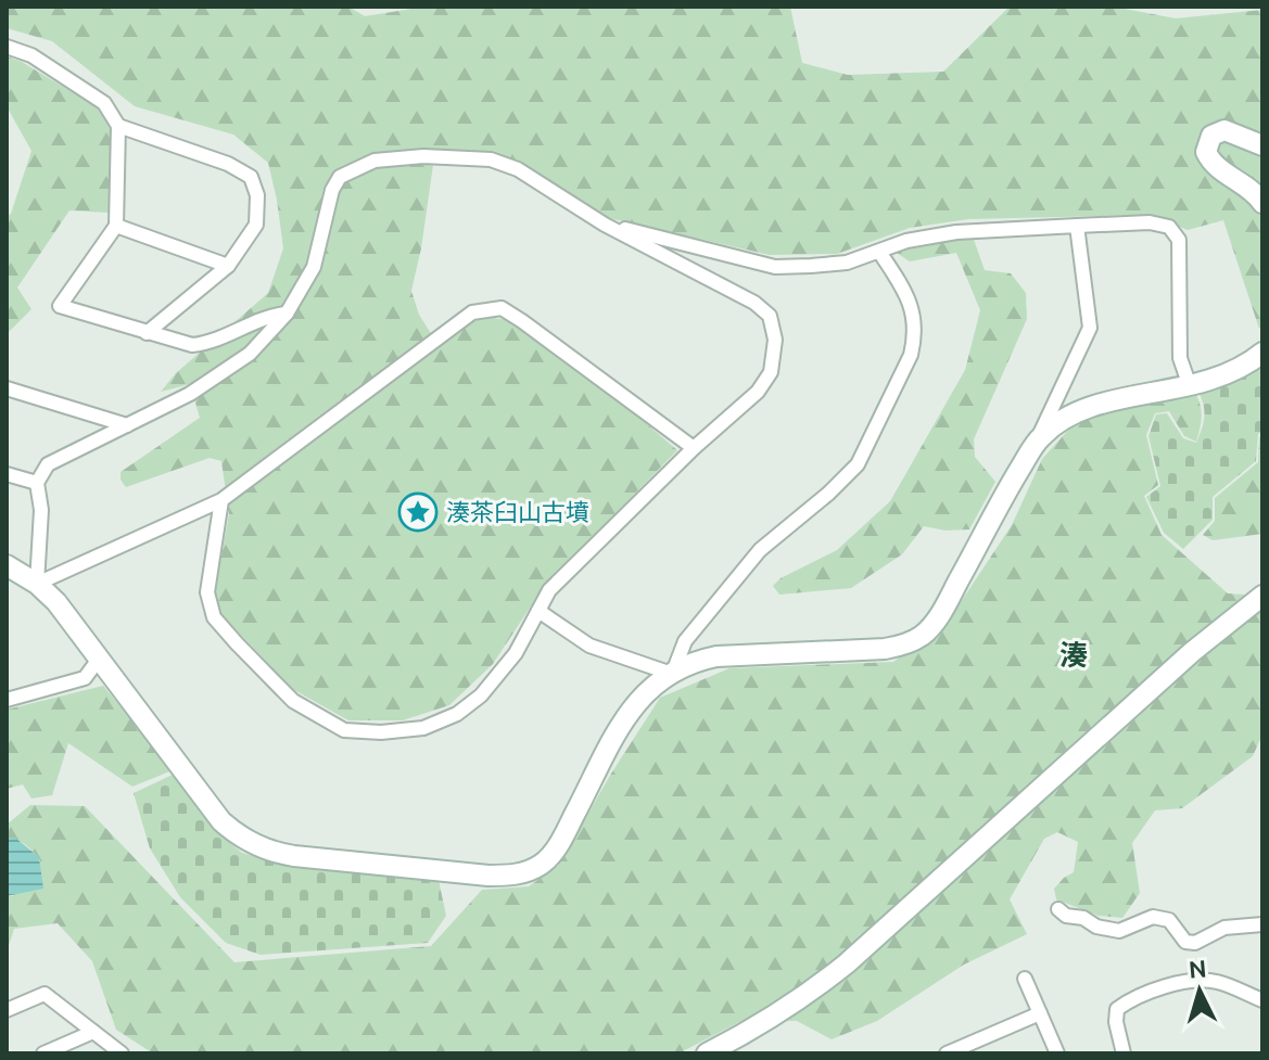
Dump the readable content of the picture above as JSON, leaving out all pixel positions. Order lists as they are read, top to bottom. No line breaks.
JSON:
{"districts":["湊"],"places":{"place":["湊茶臼山古墳"]},"north":"top"}
